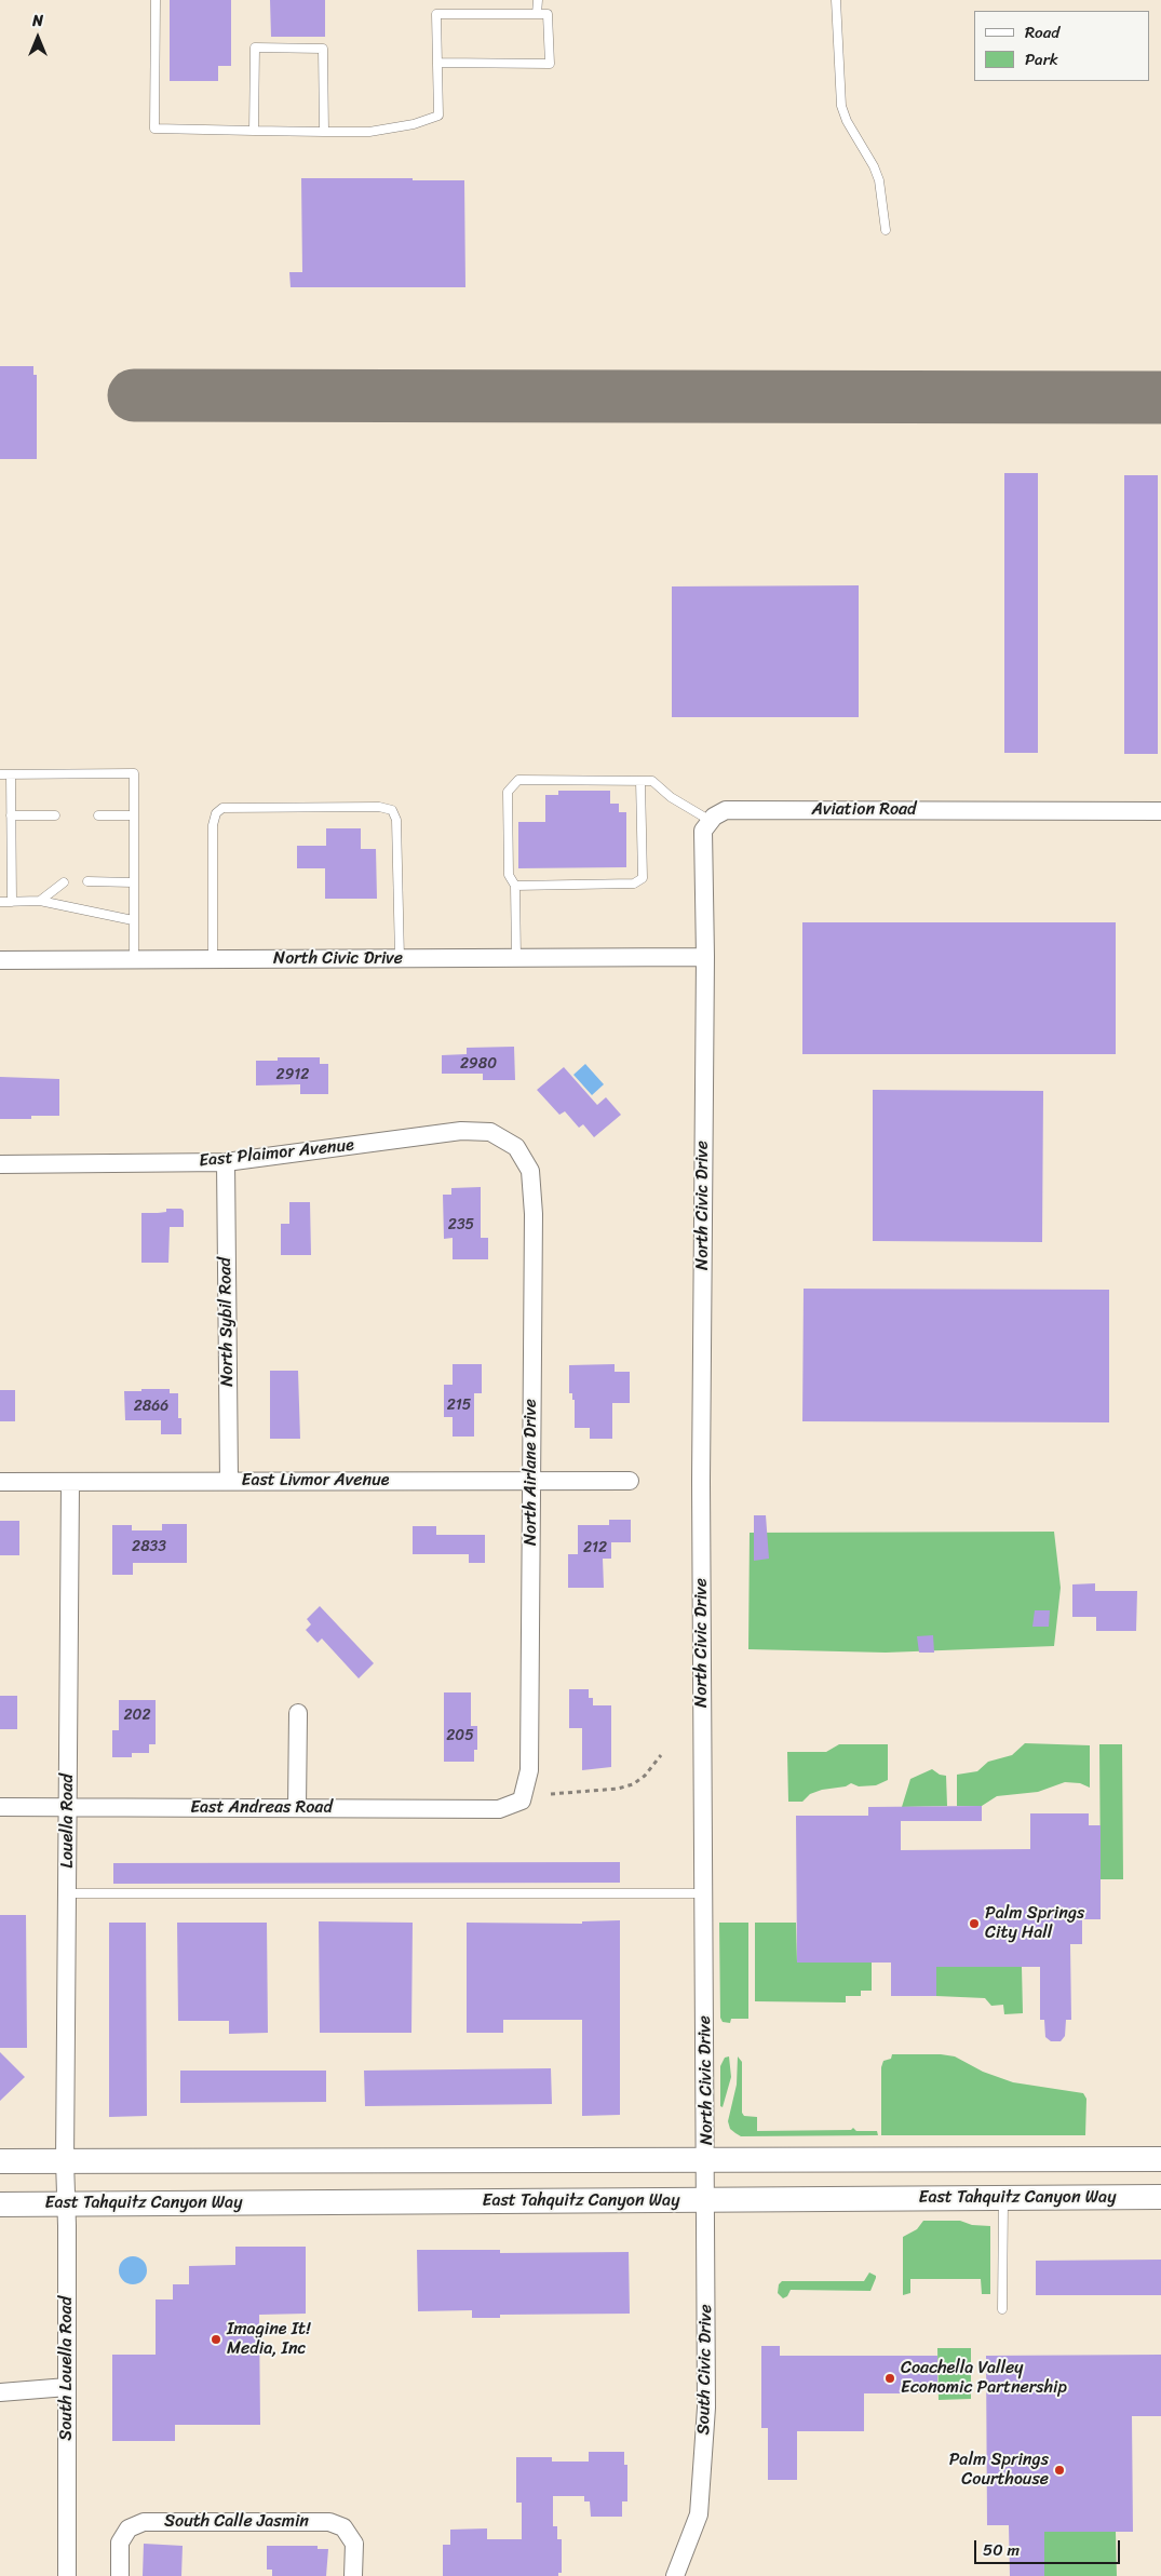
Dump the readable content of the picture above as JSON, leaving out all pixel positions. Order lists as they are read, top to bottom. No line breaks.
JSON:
{"streets":{"main road":["East Tahquitz Canyon Way"],"street":["Aviation Road","North Civic Drive","East Plaimor Avenue","North Sybil Road","North Airlane Drive","East Livmor Avenue","East Andreas Road","Louella Road","South Louella Road","South Civic Drive","South Calle Jasmin"]},"crossings":[["North Civic Drive","South Civic Drive"],["East Plaimor Avenue","North Sybil Road"],["East Plaimor Avenue","North Airlane Drive"],["North Sybil Road","East Livmor Avenue"],["North Airlane Drive","East Livmor Avenue"],["North Airlane Drive","East Andreas Road"],["East Livmor Avenue","Louella Road"],["East Andreas Road","Louella Road"],["Louella Road","South Louella Road"],["East Tahquitz Canyon Way","South Louella Road"],["East Tahquitz Canyon Way","South Civic Drive"]],"places":["Palm Springs City Hall","Imagine It! Media, Inc","Coachella Valley Economic Partnership","Palm Springs Courthouse"],"house_numbers":["2980","2912","235","215","2866","2833","212","202","205"],"legend":["Road","Park"],"scale_bar":"50 m","north":"top"}
